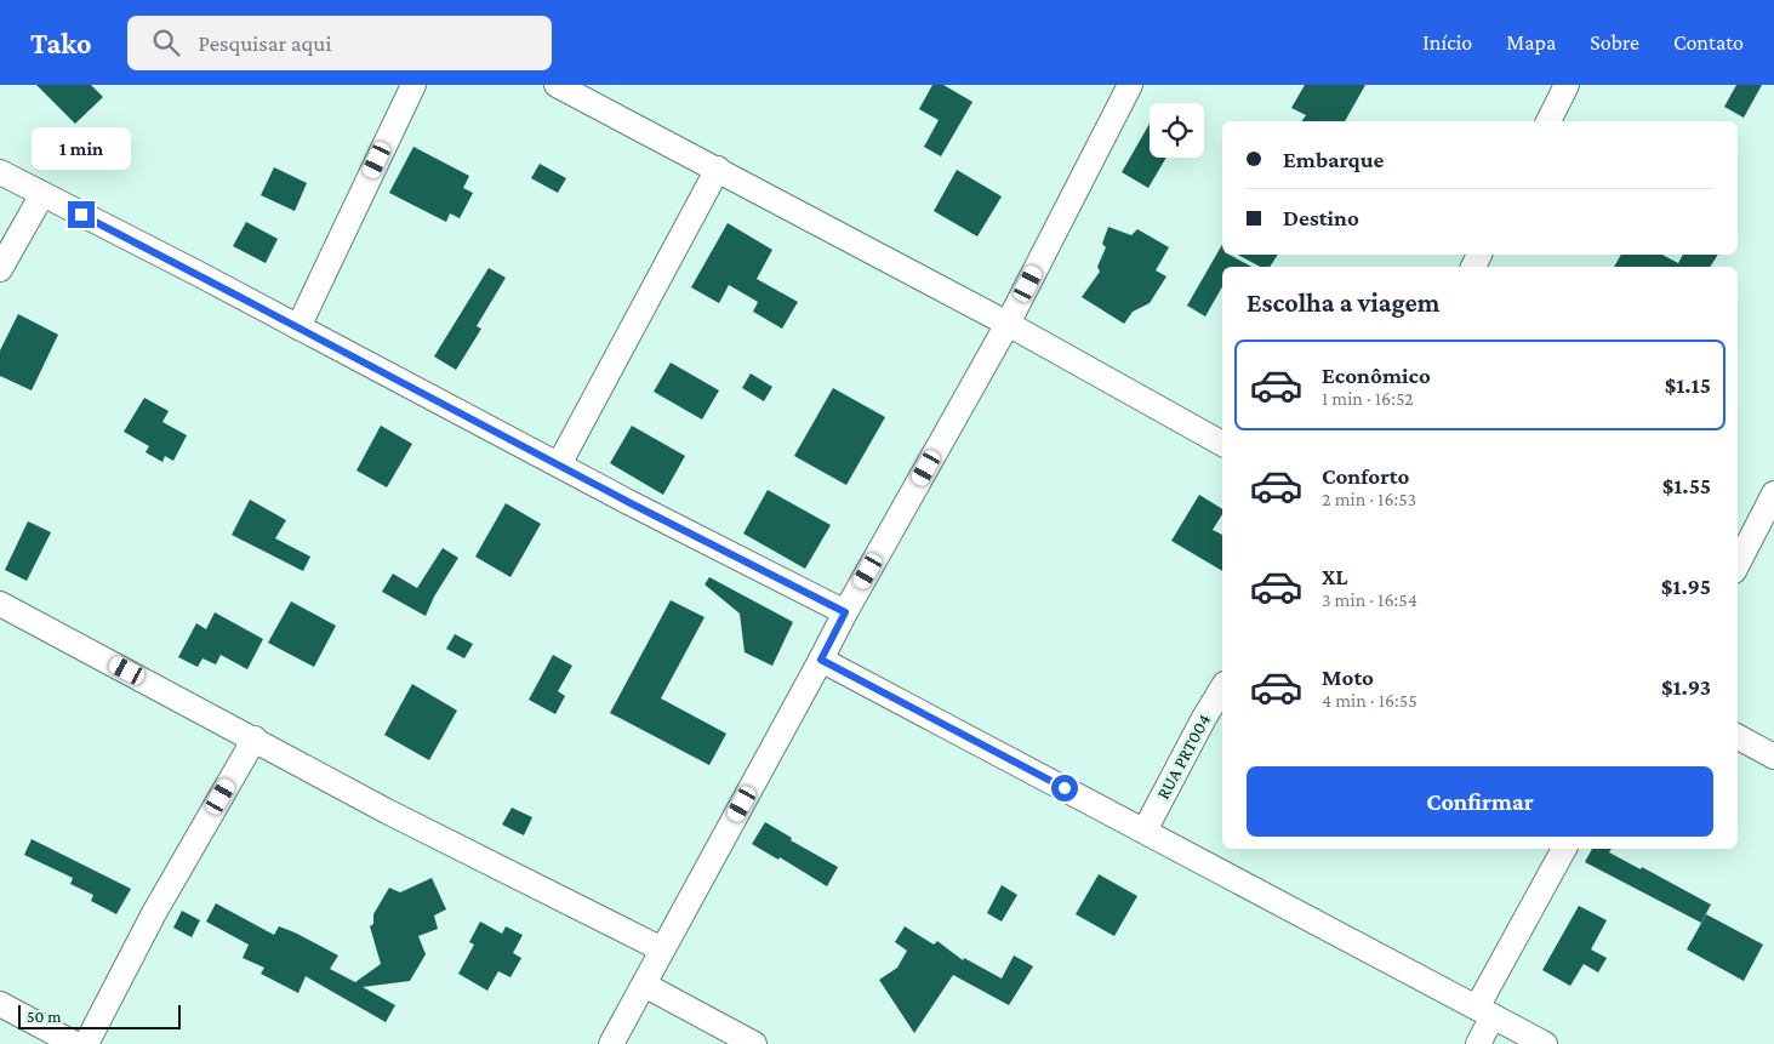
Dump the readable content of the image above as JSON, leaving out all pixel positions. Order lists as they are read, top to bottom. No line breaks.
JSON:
{"streets":{"street":["RUA PRT004"]},"scale_bar":"50 m","page":{"header":"Tako","search":"Pesquisar aqui","nav":["Início","Mapa","Sobre","Contato"],"banner":["Embarque","Destino"],"bubble":"1 min","heading":"Escolha a viagem","list":[{"name":"Econômico","note":"1 min · 16:52","value":"$1.15"},{"name":"Conforto","note":"2 min · 16:53","value":"$1.55"},{"name":"XL","note":"3 min · 16:54","value":"$1.95"},{"name":"Moto","note":"4 min · 16:55","value":"$1.93"}],"buttons":"Confirmar","scale":"50 m"}}
